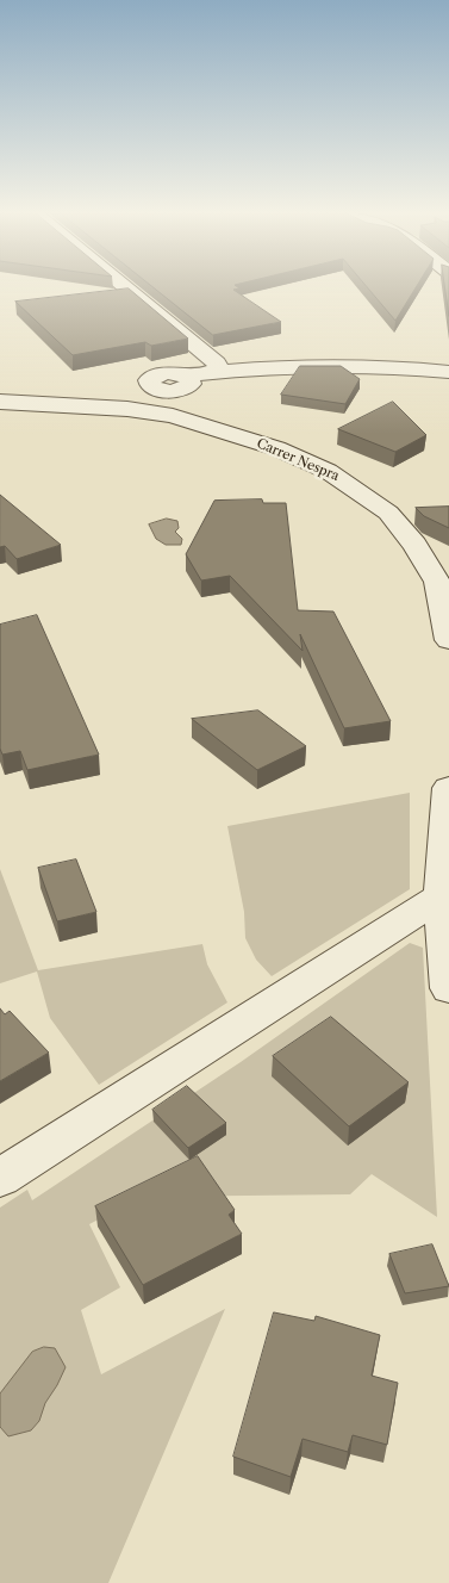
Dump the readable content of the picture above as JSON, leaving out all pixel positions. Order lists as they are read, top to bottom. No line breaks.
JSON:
{"streets":{"street":["Carrer Nespra"]}}
